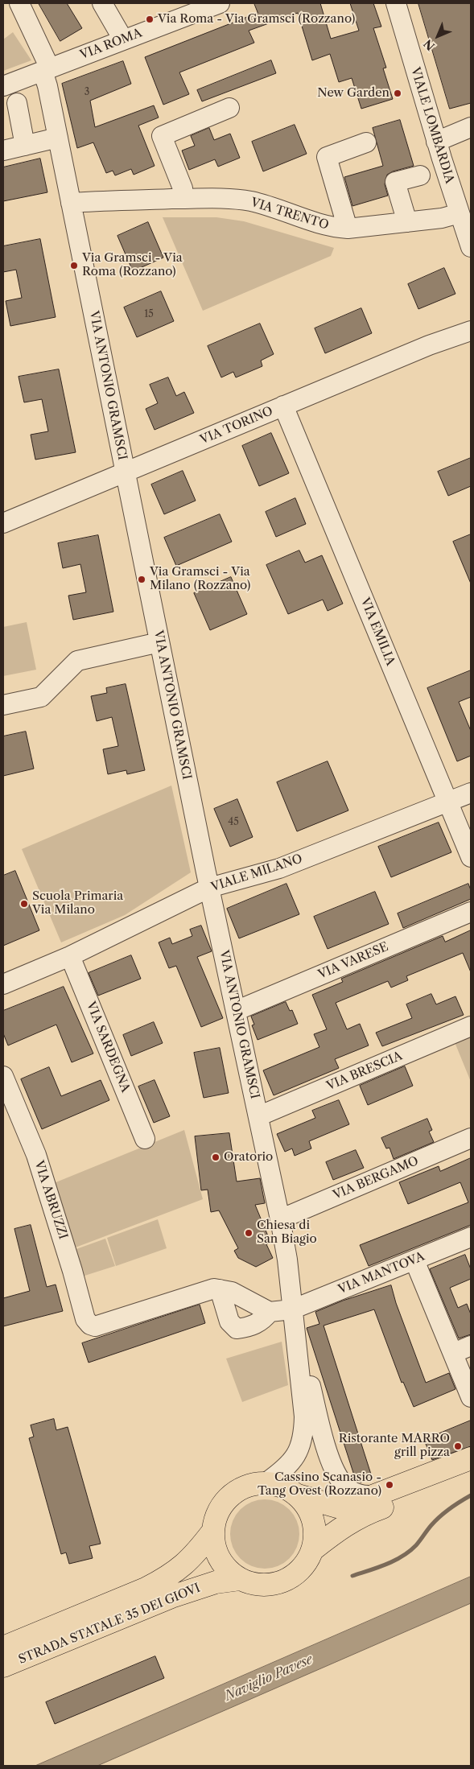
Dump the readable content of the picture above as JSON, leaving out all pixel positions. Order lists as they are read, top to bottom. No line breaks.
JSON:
{"streets":{"main road":["STRADA STATALE 35 DEI GIOVI"],"street":["VIA ROMA","VIALE LOMBARDIA","VIA TRENTO","VIA ANTONIO GRAMSCI","VIA TORINO","VIA EMILIA","VIALE MILANO","VIA VARESE","VIA SARDEGNA","VIA BRESCIA","VIA BERGAMO","VIA ABRUZZI","VIA MANTOVA"]},"crossings":[["VIA ROMA","VIA ANTONIO GRAMSCI"],["VIALE LOMBARDIA","VIA TRENTO"],["VIA TRENTO","VIA ANTONIO GRAMSCI"],["VIA ANTONIO GRAMSCI","VIA TORINO"],["VIA ANTONIO GRAMSCI","VIALE MILANO"],["VIA ANTONIO GRAMSCI","VIA VARESE"],["VIA ANTONIO GRAMSCI","VIA BRESCIA"],["VIA ANTONIO GRAMSCI","VIA BERGAMO"],["VIA ANTONIO GRAMSCI","VIA MANTOVA"],["VIA ANTONIO GRAMSCI","STRADA STATALE 35 DEI GIOVI"],["VIA TORINO","VIA EMILIA"],["VIA EMILIA","VIALE MILANO"],["VIALE MILANO","VIA SARDEGNA"]],"water":["Naviglio Pavese"],"places":["Via Roma - Via Gramsci (Rozzano)","New Garden","Via Gramsci - Via Roma (Rozzano)","Via Gramsci - Via Milano (Rozzano)","Scuola Primaria Via Milano","Oratorio","Chiesa di San Biagio","Ristorante MARRO grill pizza","Cassino Scanasio - Tang Ovest (Rozzano)"],"house_numbers":["3","15","45"],"north":"bottom left"}
